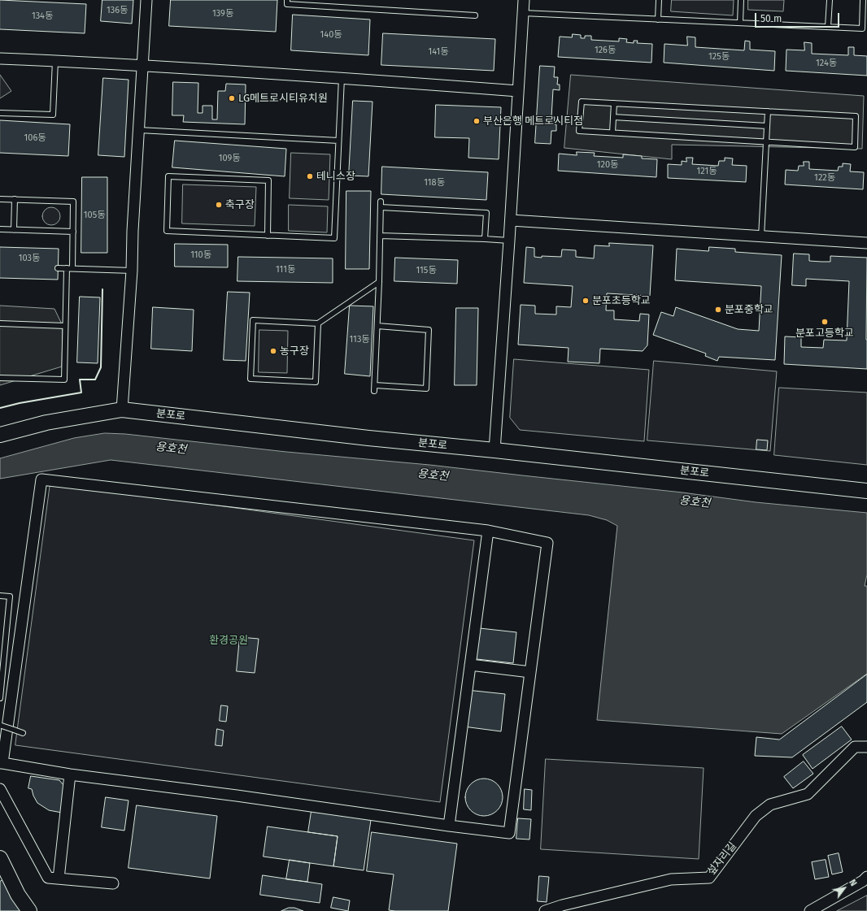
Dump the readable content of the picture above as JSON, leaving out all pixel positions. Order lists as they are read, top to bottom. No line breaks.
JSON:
{"streets":{"main road":["분포로"],"street":["섶자리길"]},"water":["용호천"],"parks":["환경공원"],"places":["LG메트로시티유치원","부산은행 메트로시티점","테니스장","축구장","분포초등학교","분포중학교","분포고등학교","농구장"],"house_numbers":["136동","139동","134동","140동","126동","141동","125동","124동","106동","109동","120동","121동","122동","118동","105동","110동","103동","111동","115동","113동"],"scale_bar":"50 m","north":"top right"}
